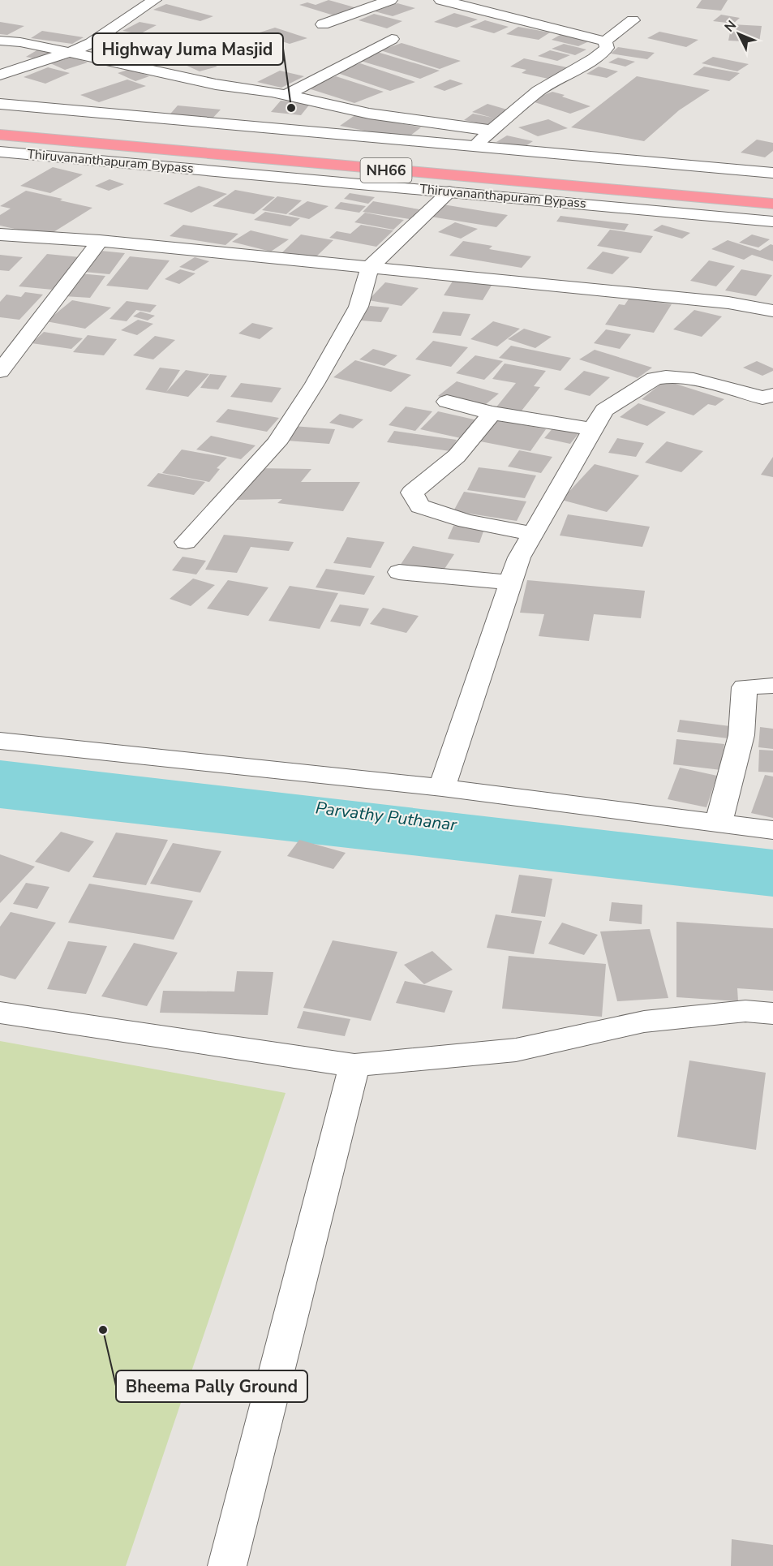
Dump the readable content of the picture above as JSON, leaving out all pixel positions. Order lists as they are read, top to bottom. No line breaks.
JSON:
{"streets":{"highway":["Thiruvananthapuram Bypass","NH66"]},"water":["Parvathy Puthanar"],"places":["Highway Juma Masjid","Bheema Pally Ground"],"north":"top left"}
